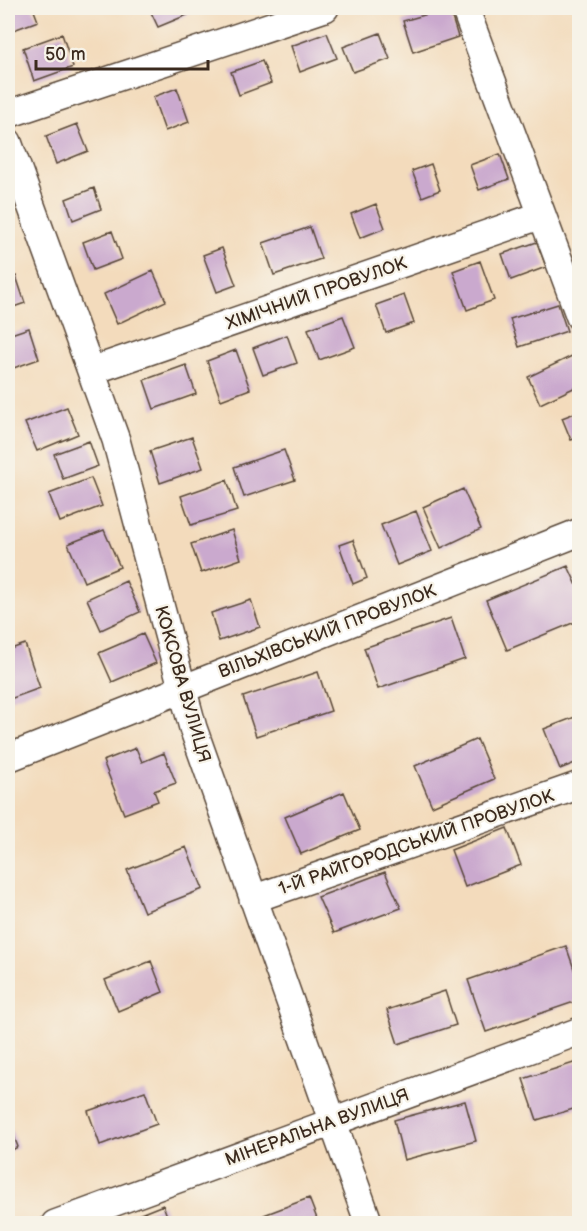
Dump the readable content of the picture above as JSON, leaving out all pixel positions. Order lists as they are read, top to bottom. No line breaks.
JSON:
{"streets":{"street":["ХІМІЧНИЙ ПРОВУЛОК","ВІЛЬХІВСЬКИЙ ПРОВУЛОК","КОКСОВА ВУЛИЦЯ","1-Й РАЙГОРОДСЬКИЙ ПРОВУЛОК","МІНЕРАЛЬНА ВУЛИЦЯ"]},"crossings":[["ХІМІЧНИЙ ПРОВУЛОК","КОКСОВА ВУЛИЦЯ"],["ВІЛЬХІВСЬКИЙ ПРОВУЛОК","КОКСОВА ВУЛИЦЯ"],["КОКСОВА ВУЛИЦЯ","1-Й РАЙГОРОДСЬКИЙ ПРОВУЛОК"],["КОКСОВА ВУЛИЦЯ","МІНЕРАЛЬНА ВУЛИЦЯ"]],"scale_bar":"50 m"}
